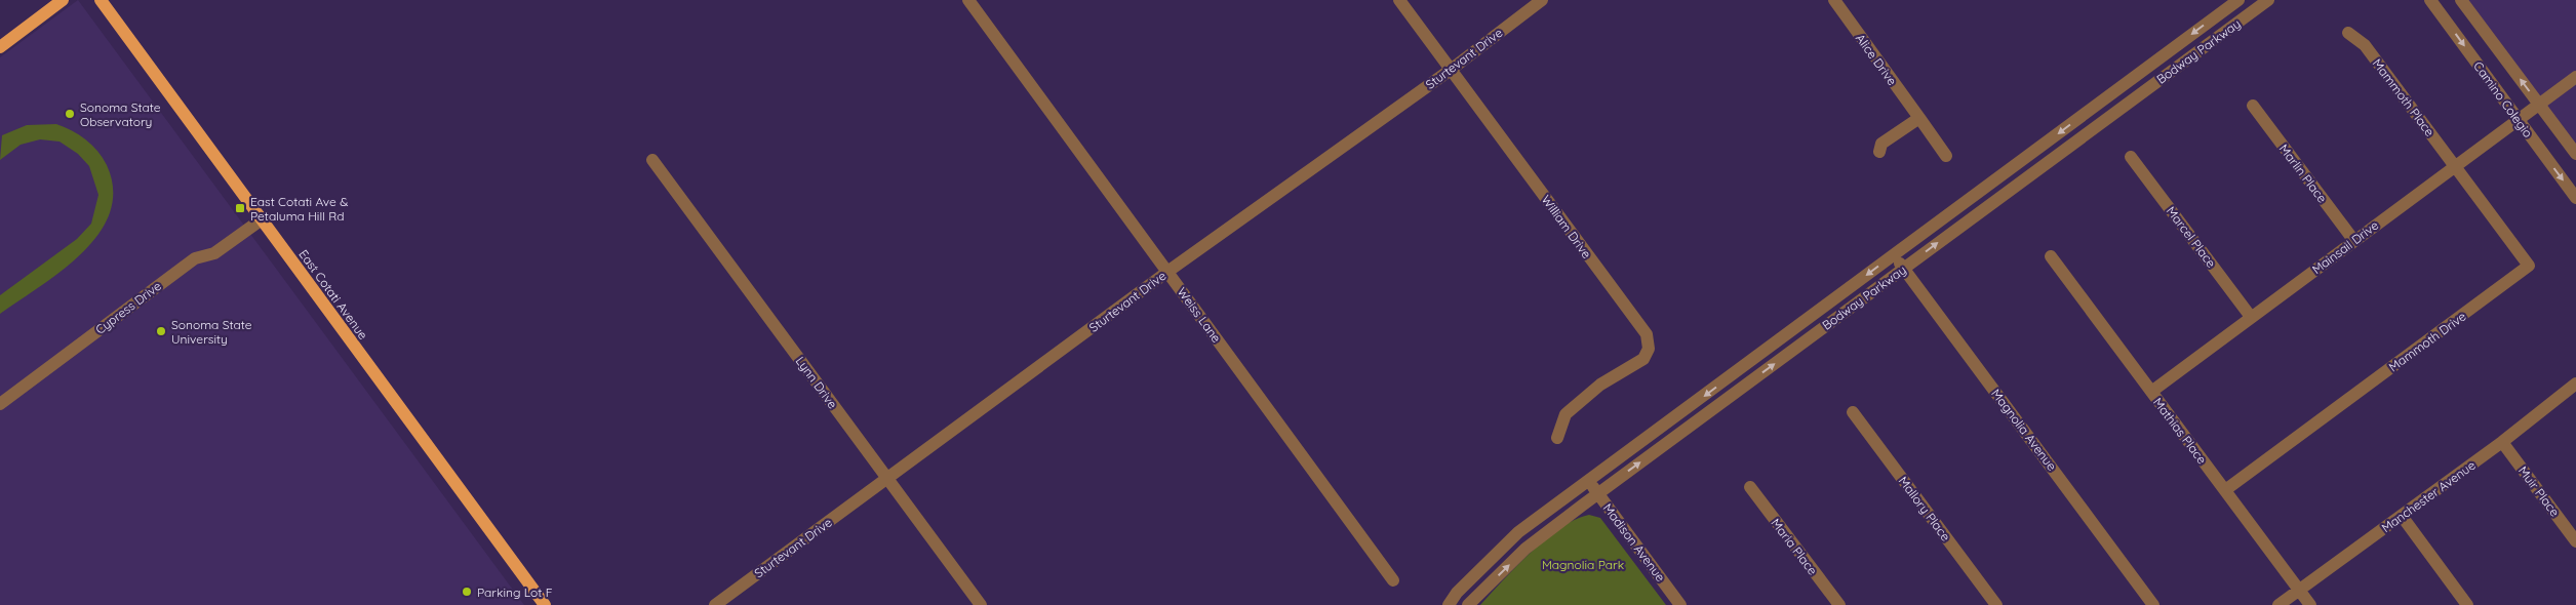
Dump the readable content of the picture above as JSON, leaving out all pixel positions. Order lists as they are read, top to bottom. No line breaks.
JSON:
{"streets":{"main road":["East Cotati Avenue"],"street":["Bodway Parkway","Sturtevant Drive","Alice Drive","Mammoth Place","Camino Colegio","Marlin Place","William Drive","Marcel Place","Mainsail Drive","Cypress Drive","Weiss Lane","Mammoth Drive","Lynn Drive","Magnolia Avenue","Mathias Place","Muir Place","Manchester Avenue","Mallory Place","Madison Avenue","Maria Place"]},"crossings":[["Bodway Parkway","Magnolia Avenue"],["Bodway Parkway","Madison Avenue"],["Sturtevant Drive","William Drive"],["Sturtevant Drive","Weiss Lane"],["Sturtevant Drive","Lynn Drive"],["Mammoth Place","Mainsail Drive"],["Mammoth Place","Mammoth Drive"],["Camino Colegio","Mainsail Drive"],["Marlin Place","Mainsail Drive"],["Marcel Place","Mainsail Drive"],["Mainsail Drive","Mammoth Drive"],["Mainsail Drive","Mathias Place"],["East Cotati Avenue","Cypress Drive"],["Mammoth Drive","Mathias Place"],["Mathias Place","Manchester Avenue"],["Muir Place","Manchester Avenue"]],"parks":["Magnolia Park"],"places":{"other":["Sonoma State Observatory","Sonoma State University","Parking Lot F"],"transit":["East Cotati Ave & Petaluma Hill Rd"]}}
